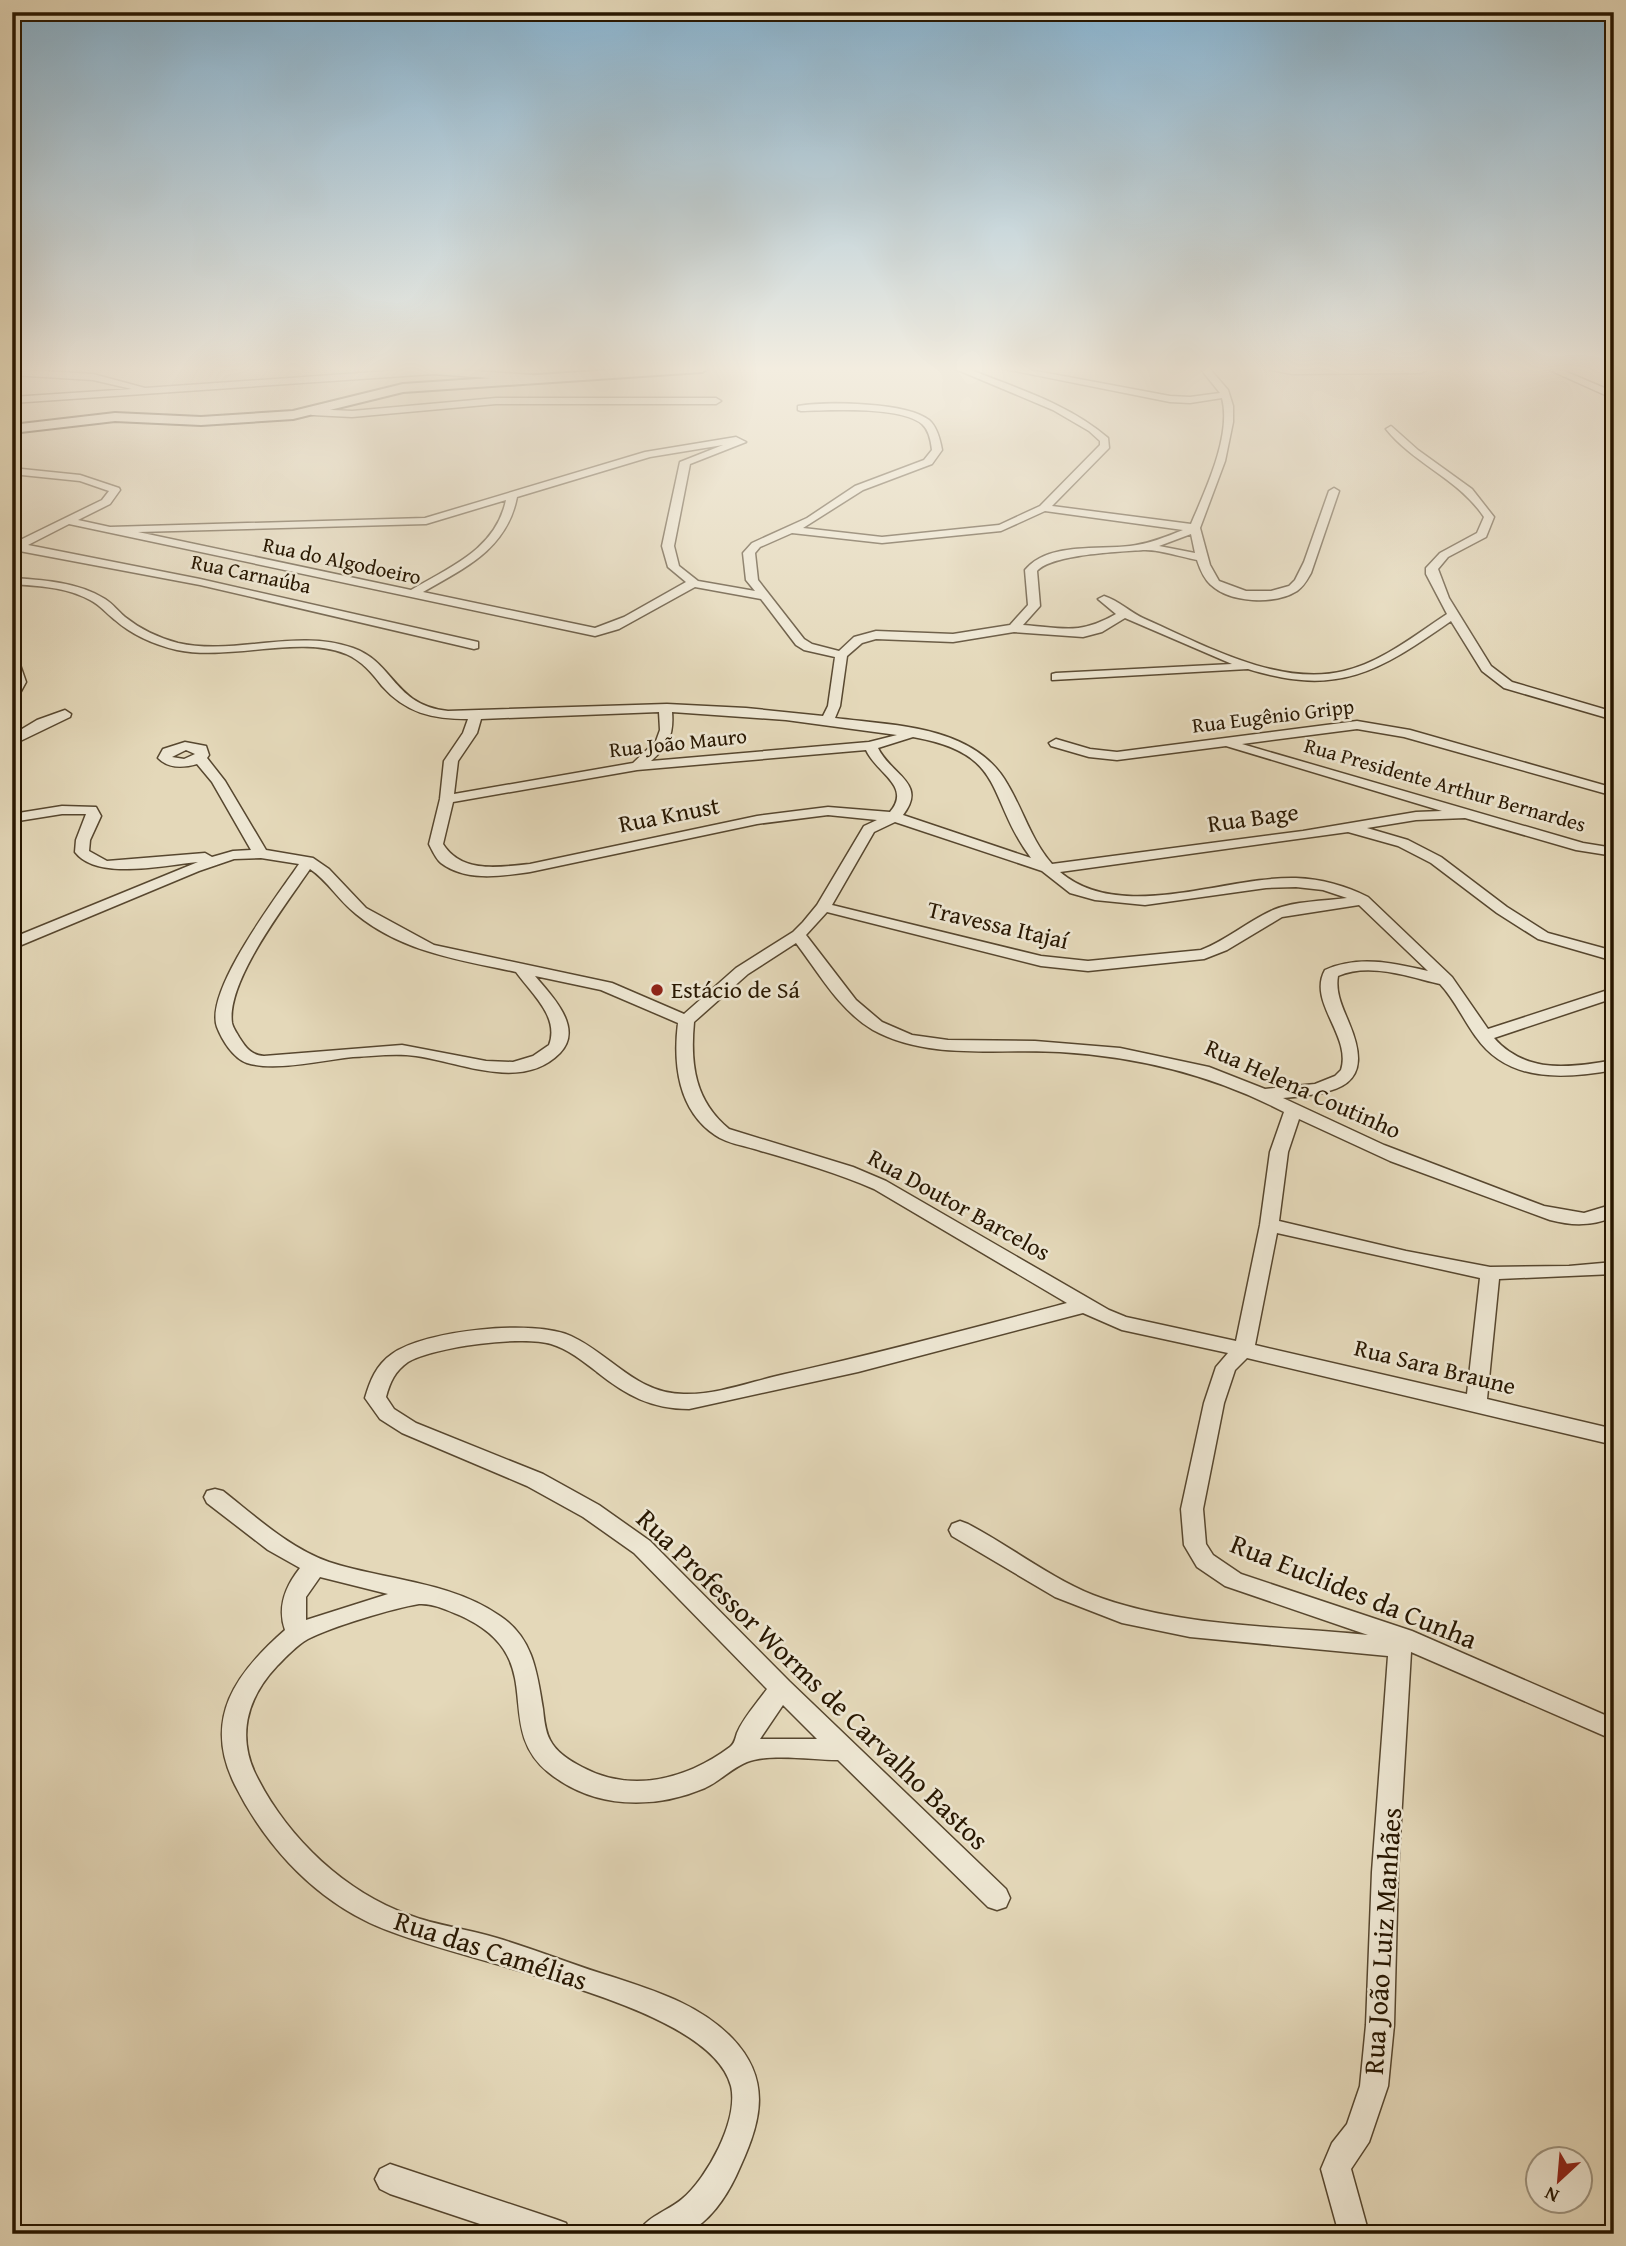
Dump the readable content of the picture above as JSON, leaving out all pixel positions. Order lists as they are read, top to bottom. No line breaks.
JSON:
{"streets":{"street":["Rua do Algodoeiro","Rua Carnaúba","Rua Eugênio Gripp","Rua João Mauro","Rua Presidente Arthur Bernardes","Rua Knust","Rua Bage","Travessa Itajaí","Rua Helena Coutinho","Rua Doutor Barcelos","Rua Sara Braune","Rua Euclides da Cunha","Rua Professor Worms de Carvalho Bastos","Rua João Luiz Manhães","Rua das Camélias"]},"crossings":[["Rua Eugênio Gripp","Rua Presidente Arthur Bernardes"],["Rua João Mauro","Rua Knust"],["Rua Presidente Arthur Bernardes","Rua Bage"],["Rua Knust","Rua Bage"],["Rua Doutor Barcelos","Rua Sara Braune"],["Rua Doutor Barcelos","Rua Professor Worms de Carvalho Bastos"],["Rua Sara Braune","Rua Euclides da Cunha"],["Rua Sara Braune","Rua Professor Worms de Carvalho Bastos"],["Rua Euclides da Cunha","Rua João Luiz Manhães"]],"places":["Estácio de Sá"],"north":"bottom left"}
